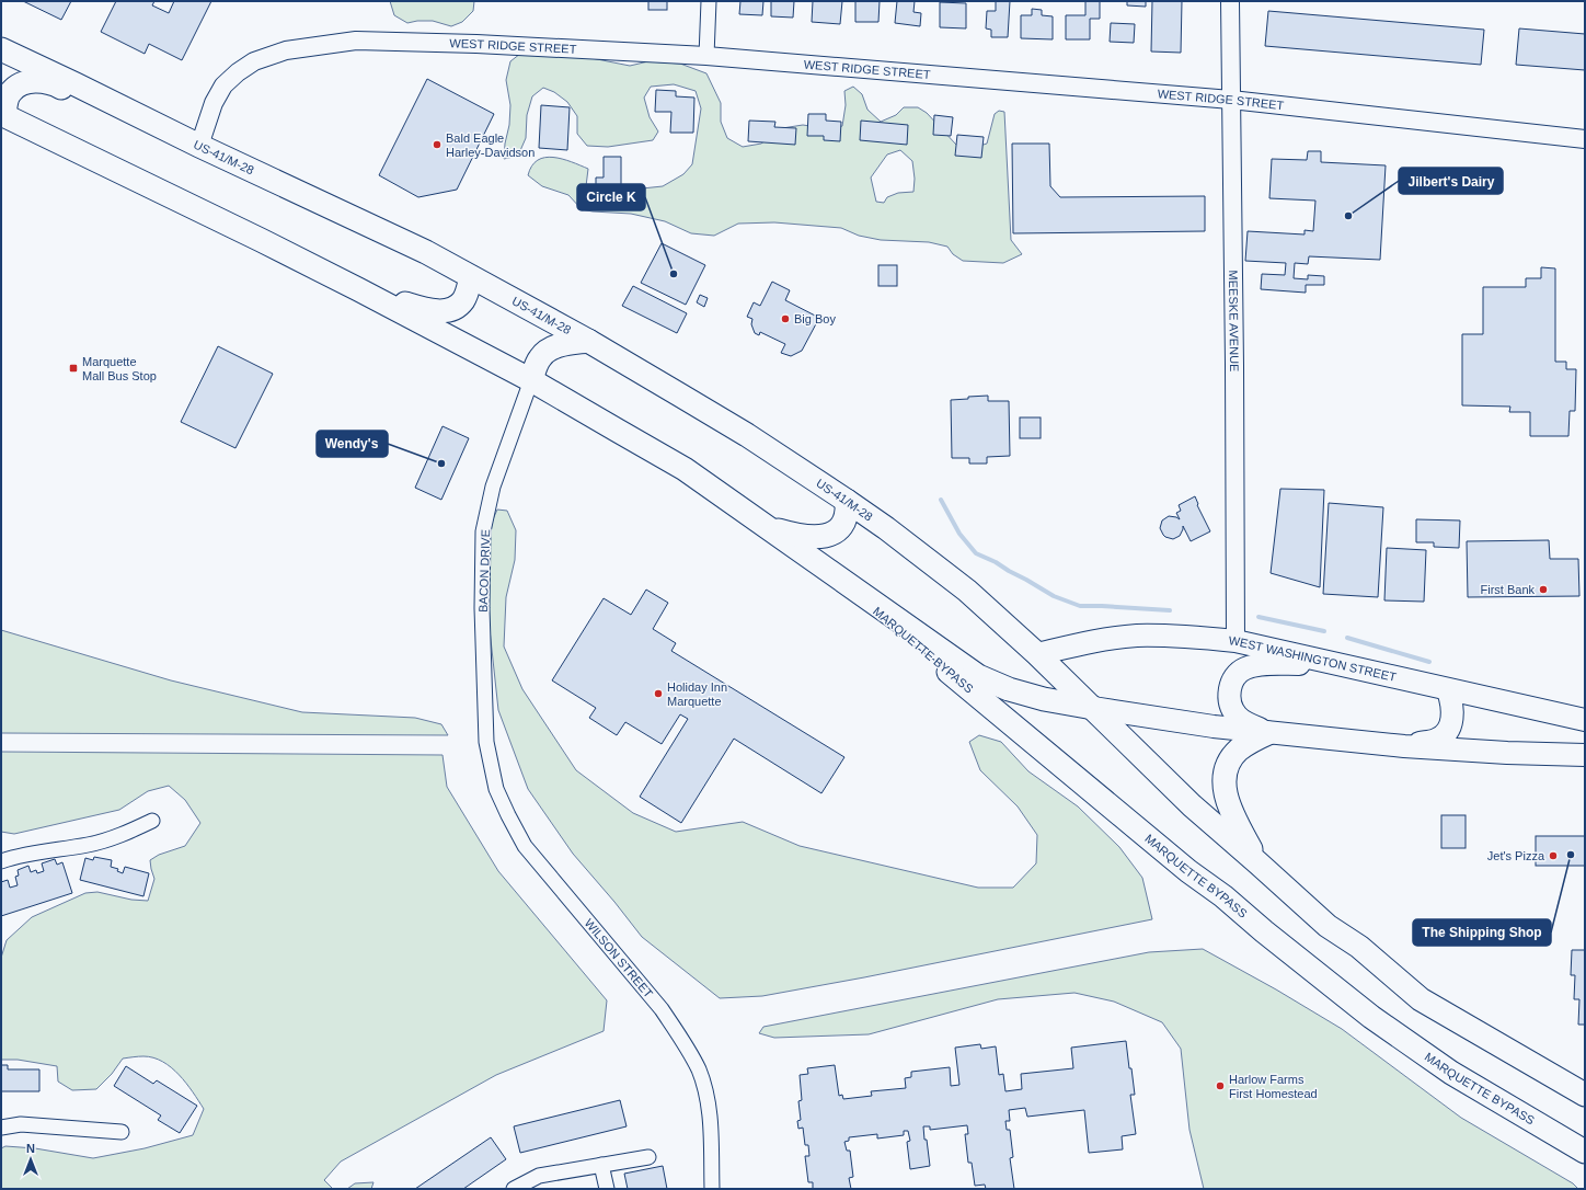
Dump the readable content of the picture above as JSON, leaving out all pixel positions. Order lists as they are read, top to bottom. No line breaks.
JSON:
{"streets":{"highway":["US-41/M-28","MARQUETTE BYPASS"],"main road":["WEST WASHINGTON STREET"],"street":["WEST RIDGE STREET","MEESKE AVENUE","BACON DRIVE","WILSON STREET"]},"crossings":[["WEST RIDGE STREET","US-41/M-28"],["WEST RIDGE STREET","MEESKE AVENUE"],["US-41/M-28","WEST WASHINGTON STREET"],["MEESKE AVENUE","WEST WASHINGTON STREET"],["BACON DRIVE","WILSON STREET"]],"places":{"other":["Bald Eagle Harley-Davidson","Jilbert's Dairy","Circle K","Big Boy","Wendy's","First Bank","Holiday Inn Marquette","The Shipping Shop","Jet's Pizza","Harlow Farms First Homestead"],"transit":["Marquette Mall Bus Stop"]},"north":"top"}
